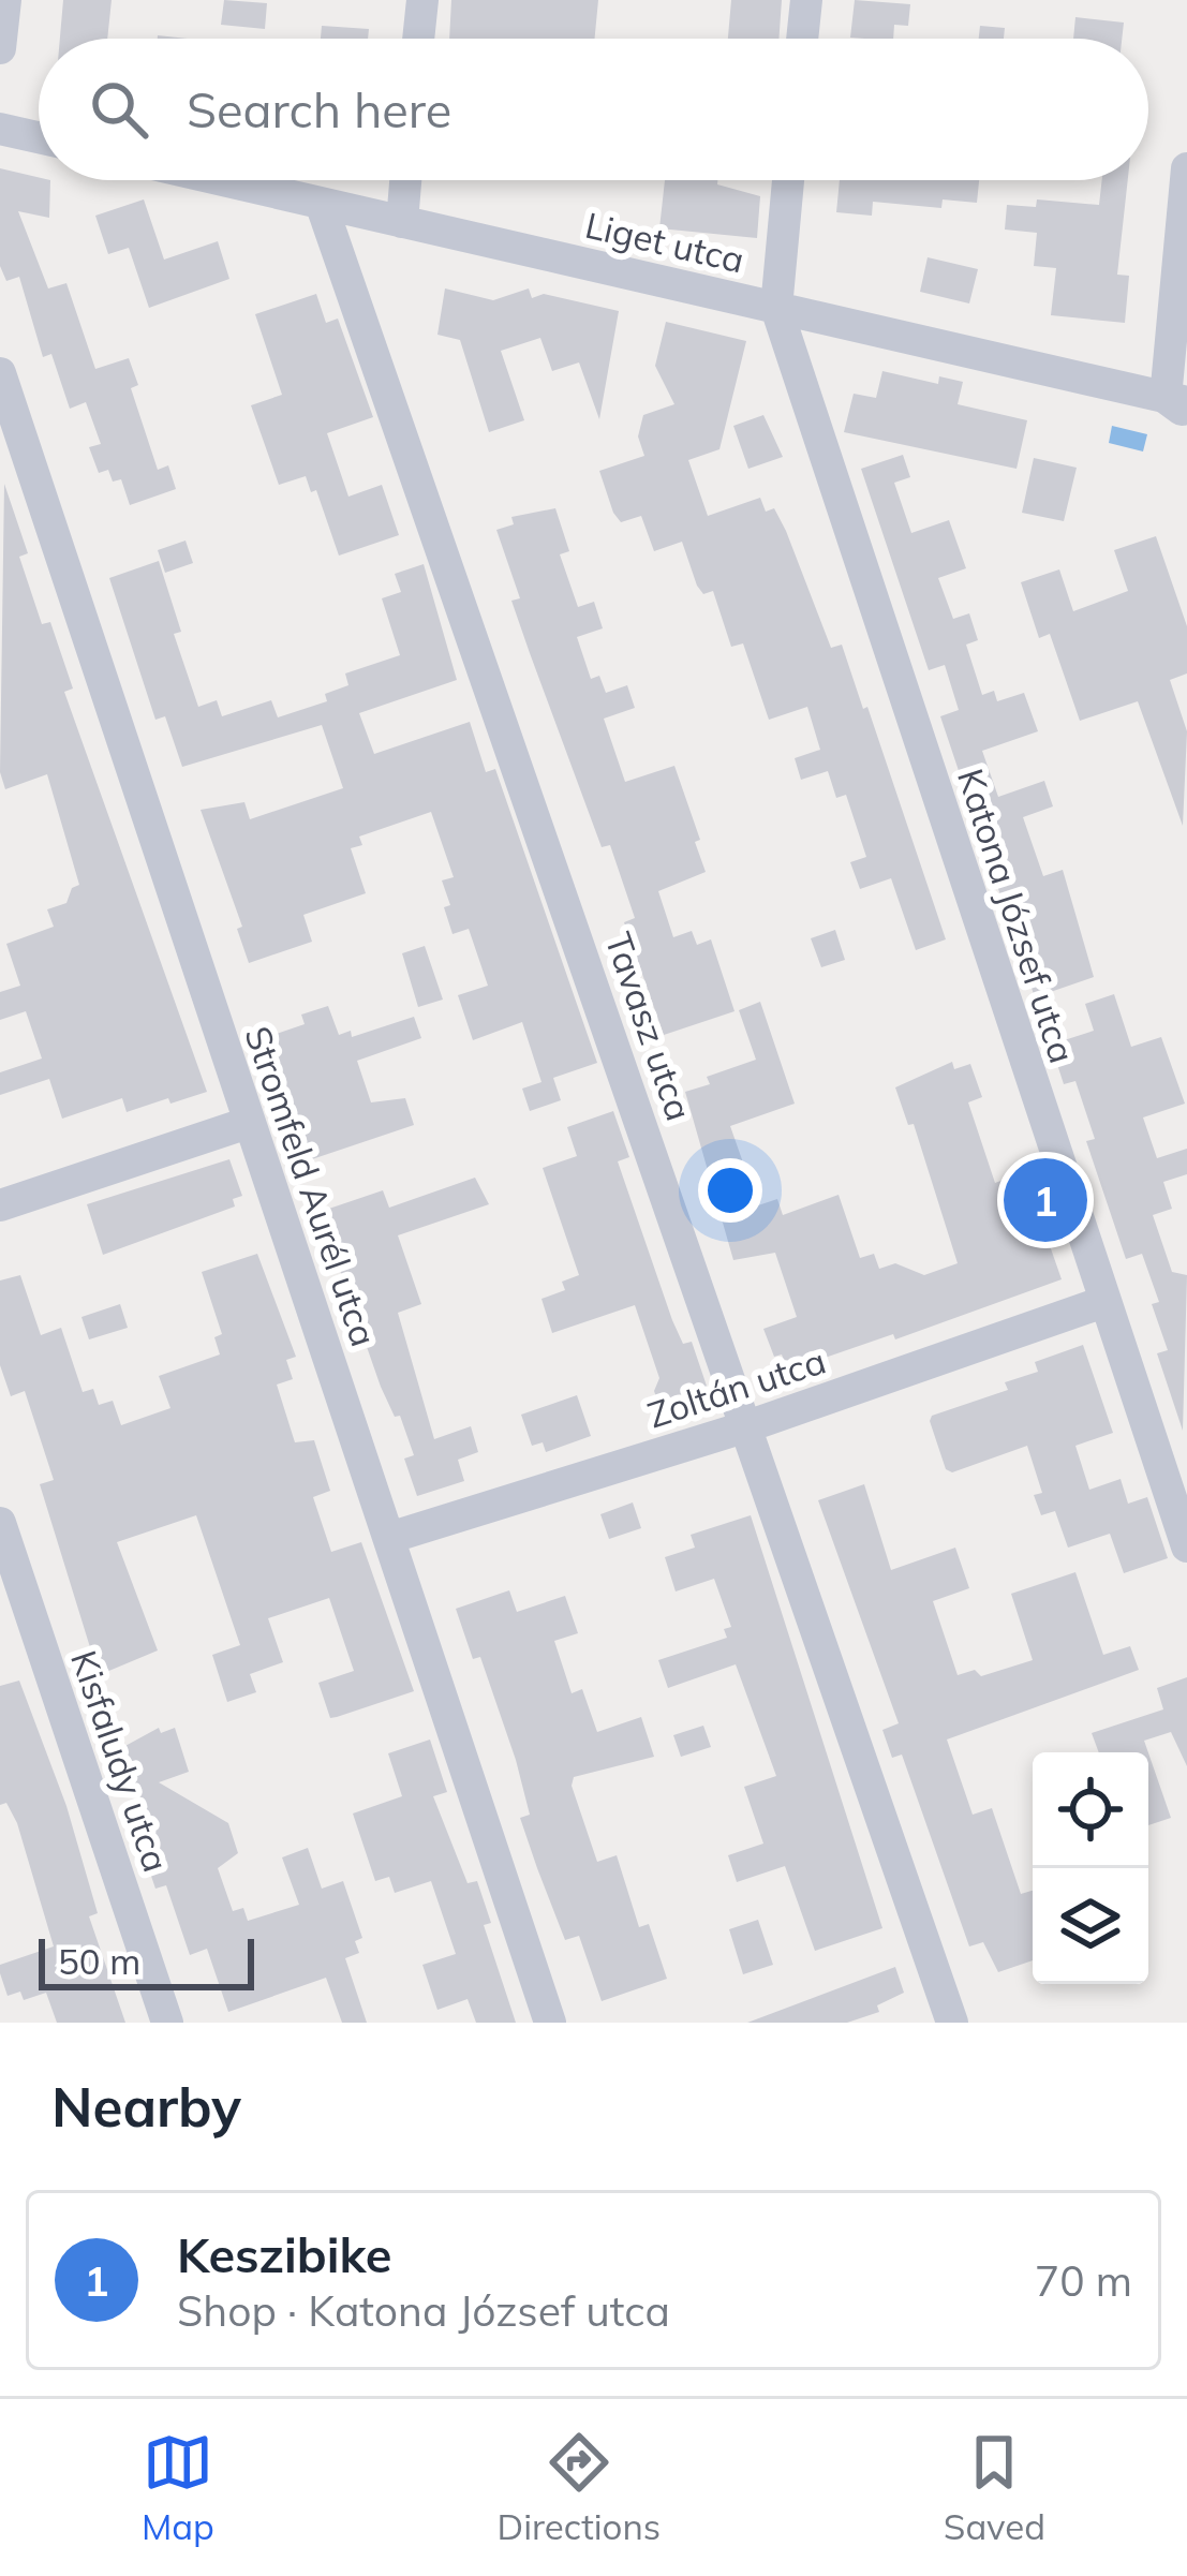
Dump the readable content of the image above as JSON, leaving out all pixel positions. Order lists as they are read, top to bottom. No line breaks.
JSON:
{"streets":{"street":["Liget utca","Katona József utca","Tavasz utca","Stromfeld Aurél utca","Zoltán utca","Kisfaludy utca"]},"crossings":[["Liget utca","Katona József utca"],["Liget utca","Tavasz utca"],["Katona József utca","Zoltán utca"],["Tavasz utca","Zoltán utca"],["Stromfeld Aurél utca","Zoltán utca"]],"scale_bar":"50 m","page":{"search":"Search here","pins":"1","scale":"50 m","heading":"Nearby","list":[{"mark":"1","name":"Keszibike","note":"Shop · Katona József utca","value":"70 m"}],"nav":["Map","Directions","Saved"]}}
